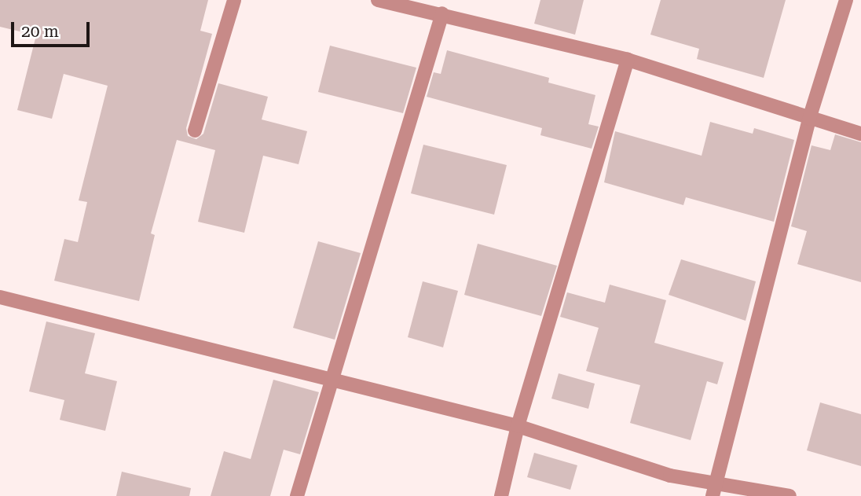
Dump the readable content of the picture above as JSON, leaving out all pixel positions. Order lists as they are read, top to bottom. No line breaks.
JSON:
{"scale_bar":"20 m"}
